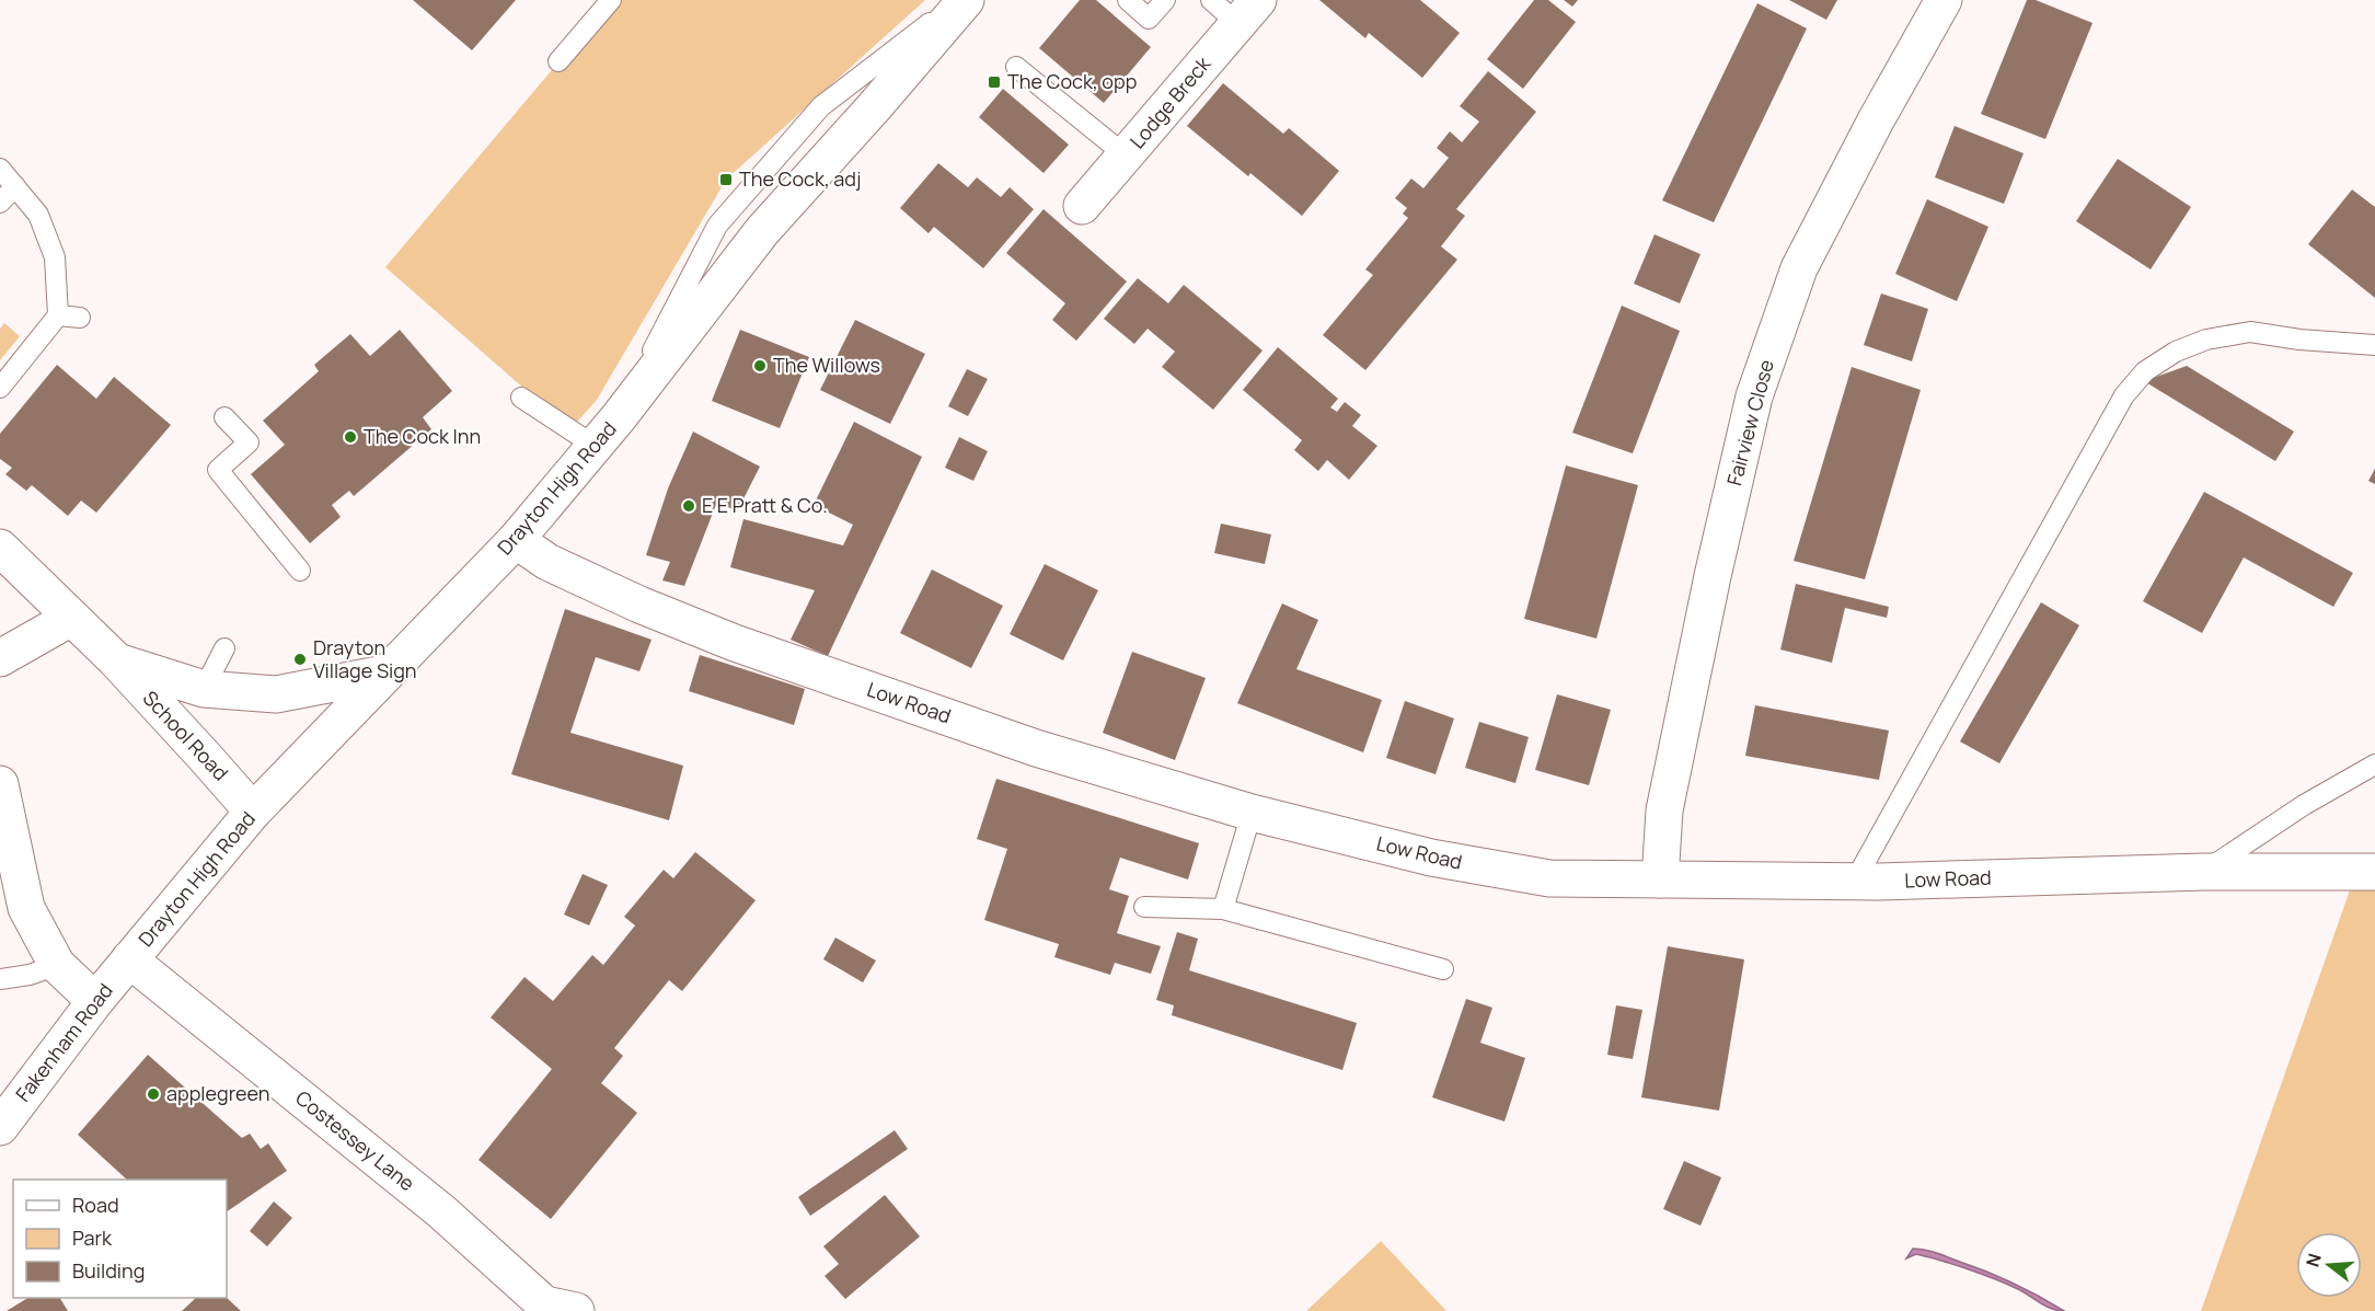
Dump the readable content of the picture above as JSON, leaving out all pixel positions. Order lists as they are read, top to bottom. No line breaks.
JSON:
{"streets":{"street":["Lodge Breck","Fairview Close","Drayton High Road","Low Road","School Road","Fakenham Road","Costessey Lane"]},"crossings":[["Fairview Close","Low Road"],["Drayton High Road","Low Road"],["Drayton High Road","School Road"],["Drayton High Road","Fakenham Road"],["Drayton High Road","Costessey Lane"],["Fakenham Road","Costessey Lane"]],"places":{"transit":["The Cock, opp","The Cock, adj"],"other":["The Willows","The Cock Inn","E E Pratt & Co.","Drayton Village Sign","applegreen"]},"legend":["Road","Park","Building"],"north":"left"}
